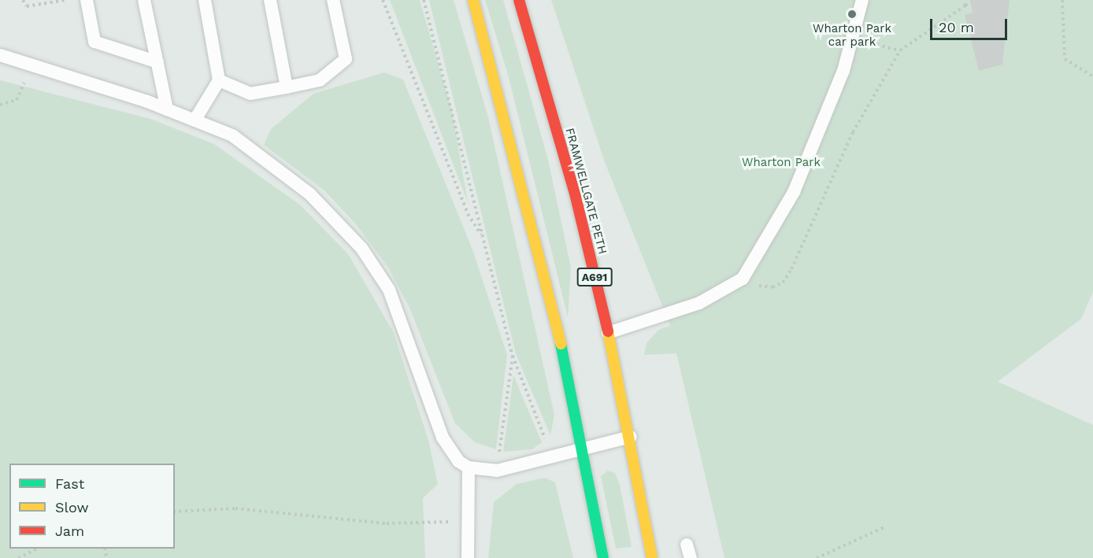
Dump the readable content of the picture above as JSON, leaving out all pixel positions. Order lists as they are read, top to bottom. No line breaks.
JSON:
{"streets":{"highway":["FRAMWELLGATE PETH","A691"]},"parks":["Wharton Park"],"places":["Wharton Park car park"],"legend":["Fast","Slow","Jam"],"scale_bar":"20 m"}
